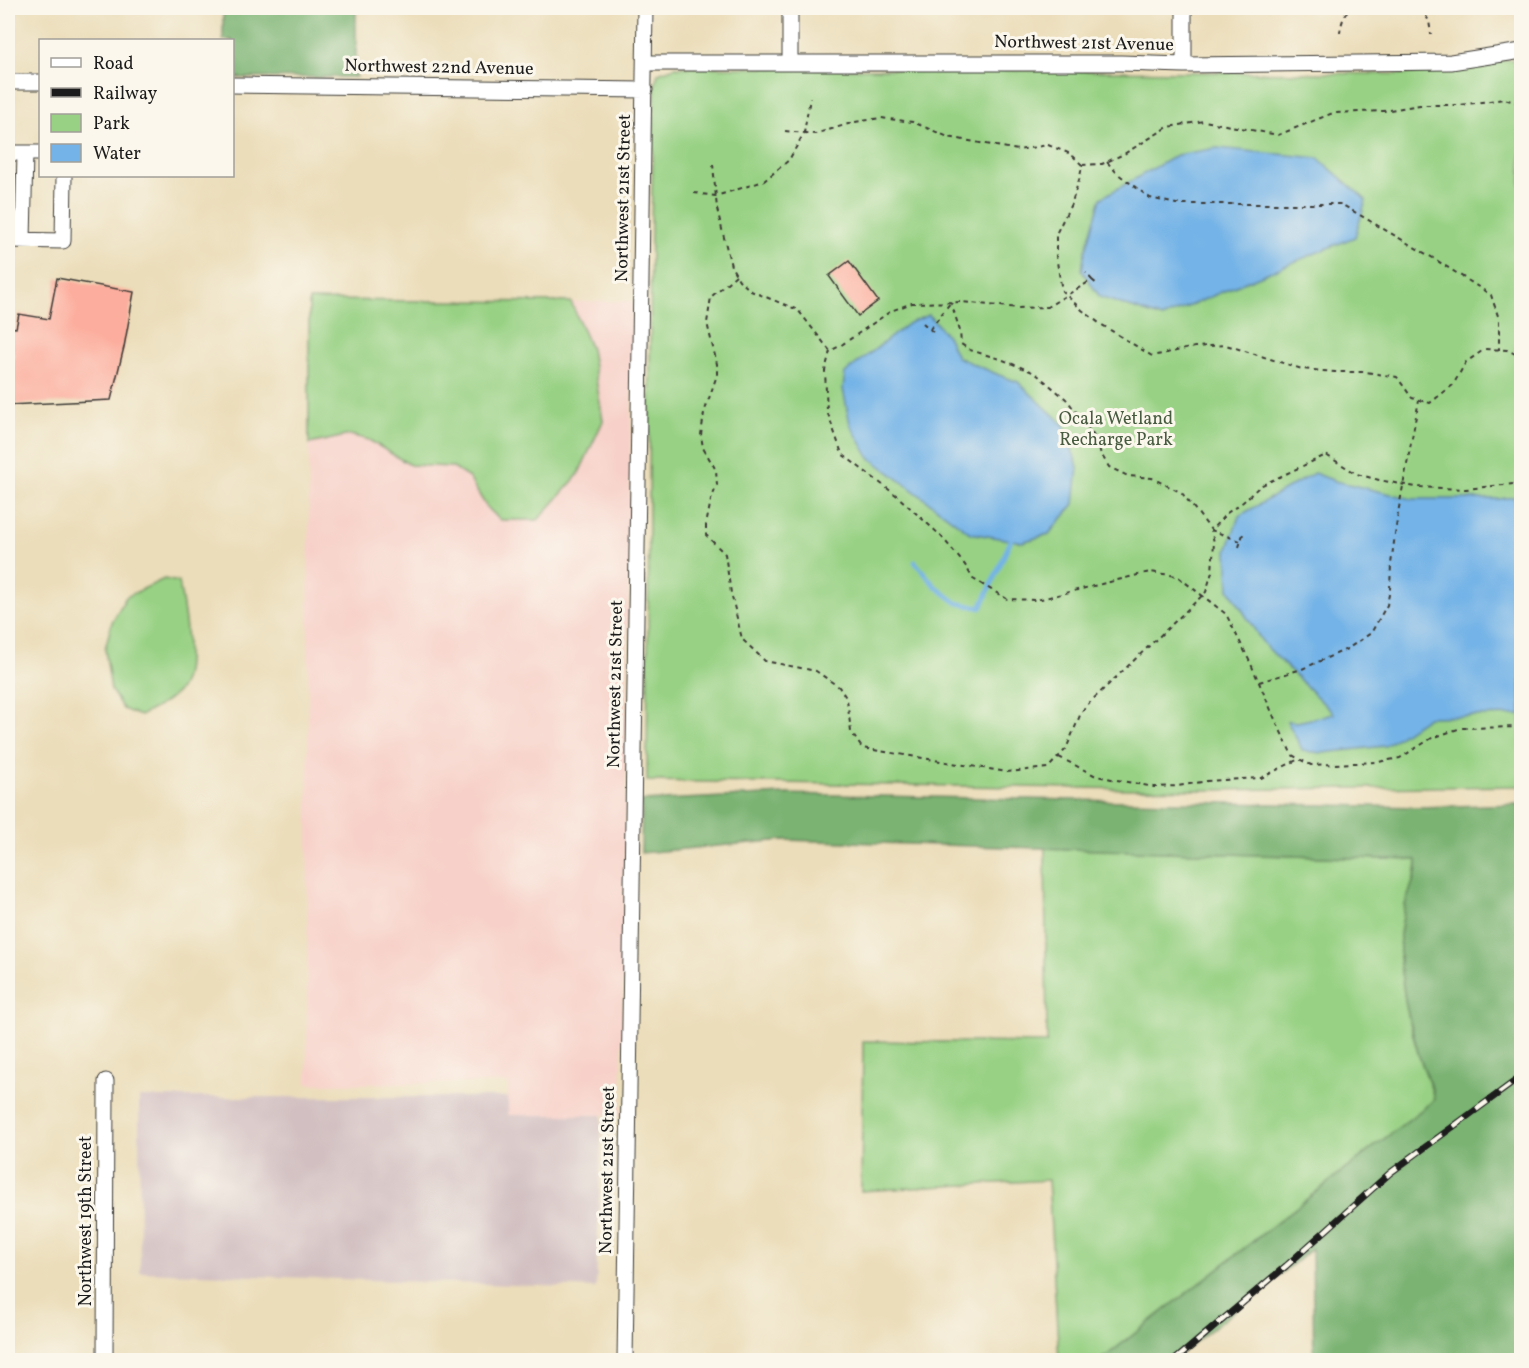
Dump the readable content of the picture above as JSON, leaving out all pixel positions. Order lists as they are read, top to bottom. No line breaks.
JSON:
{"streets":{"street":["Northwest 21st Avenue","Northwest 22nd Avenue","Northwest 21st Street","Northwest 19th Street"]},"crossings":[["Northwest 21st Avenue","Northwest 21st Street"],["Northwest 22nd Avenue","Northwest 21st Street"]],"parks":["Ocala Wetland Recharge Park"],"legend":["Road","Railway","Park","Water"]}
